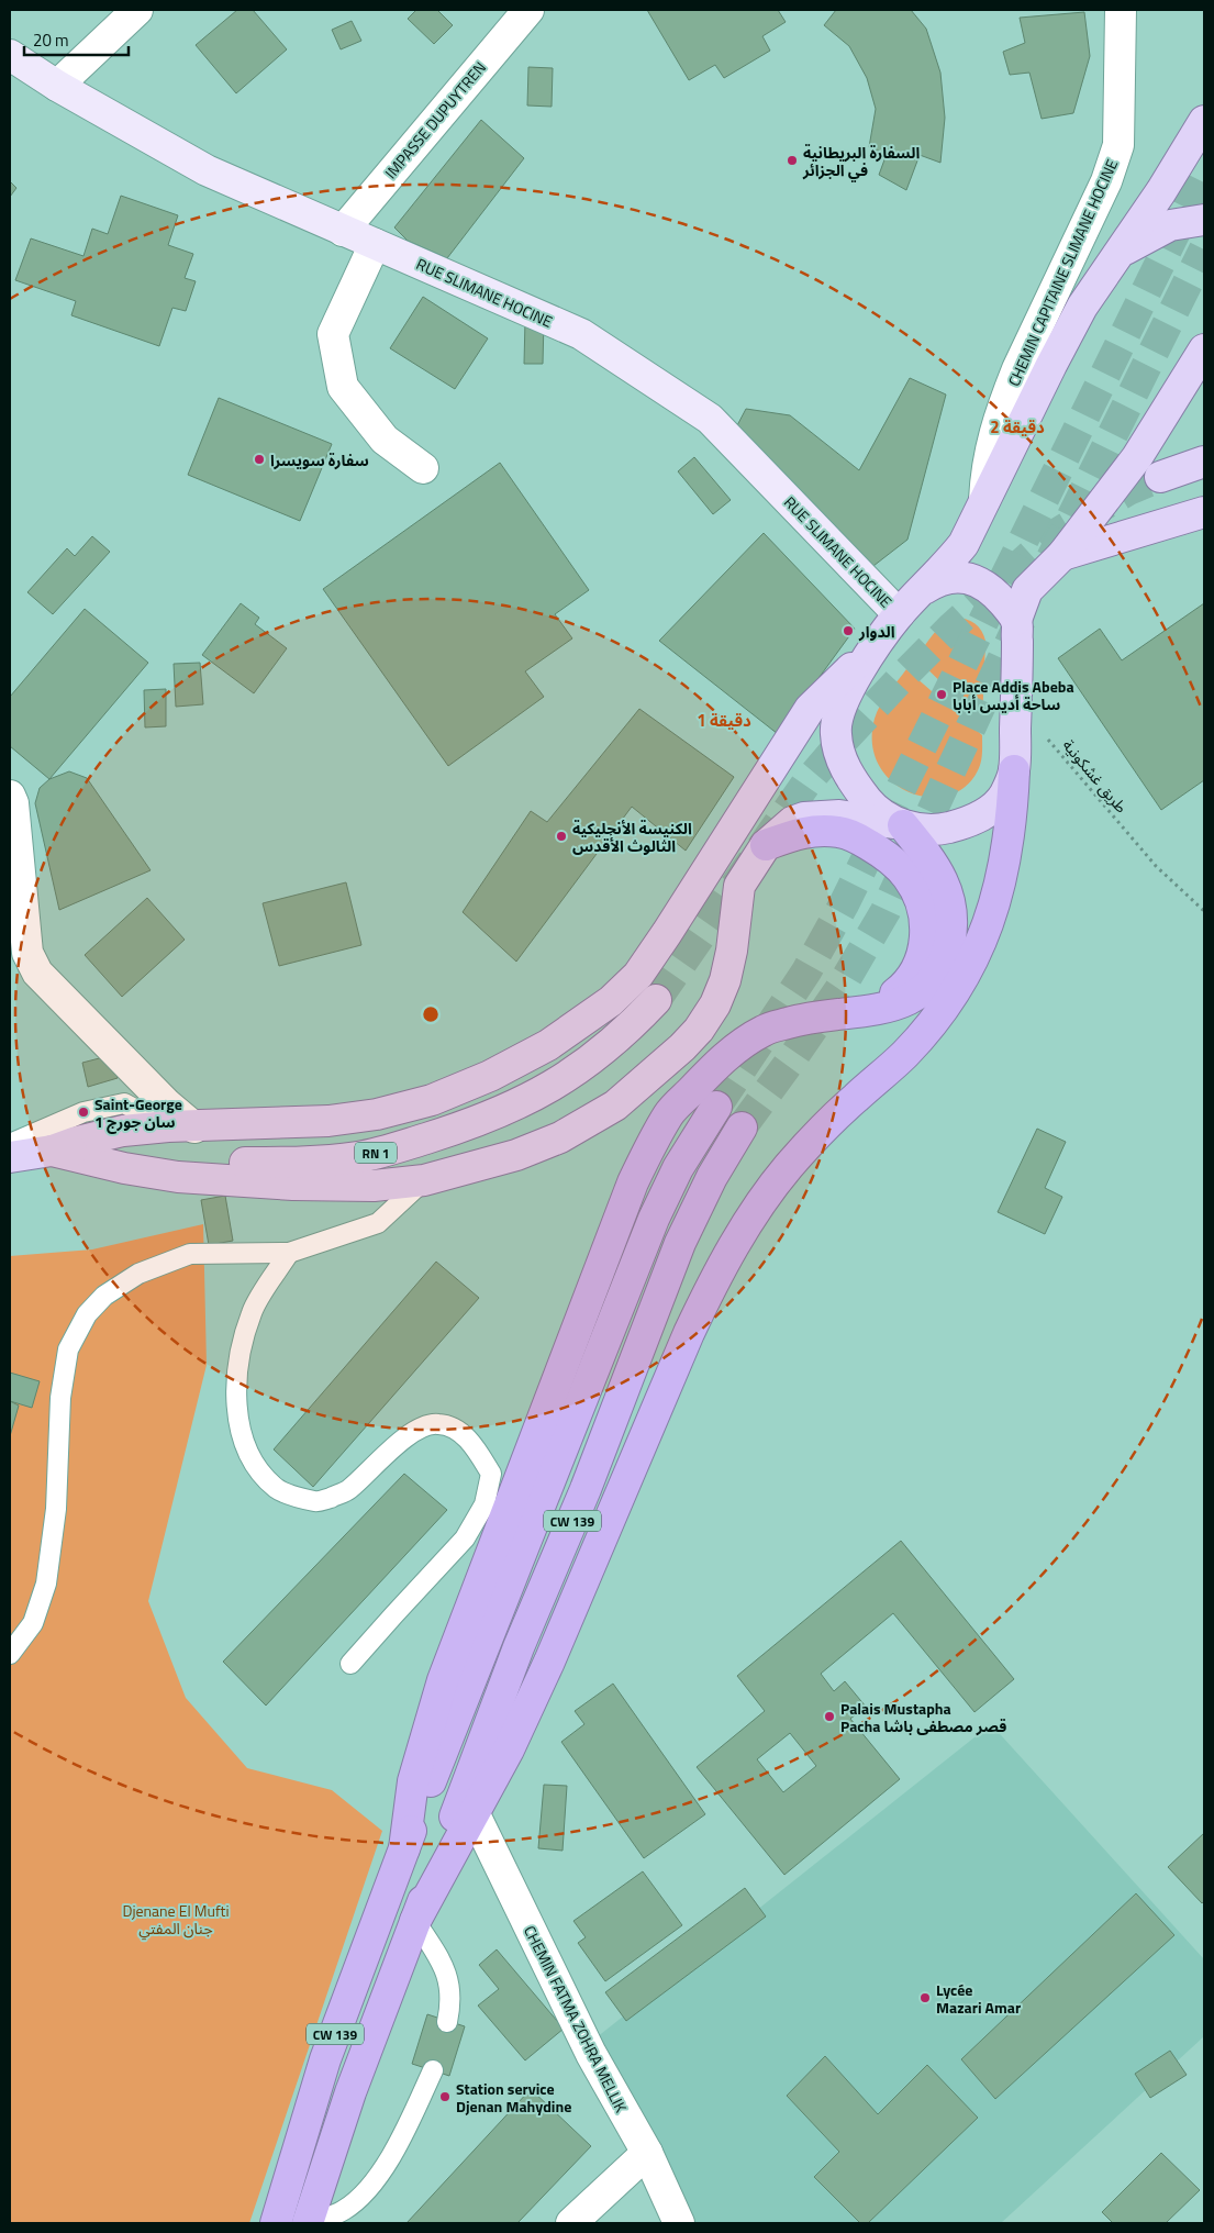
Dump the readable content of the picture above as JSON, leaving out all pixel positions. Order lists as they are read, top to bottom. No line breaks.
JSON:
{"streets":{"highway":["CW 139"],"main road":["RN 1"],"street":["IMPASSE DUPUYTREN","CHEMIN CAPITAINE SLIMANE HOCINE","RUE SLIMANE HOCINE","CHEMIN FATMA ZOHRA MELLIK"],"path":["طريق غشكونية"]},"crossings":[["IMPASSE DUPUYTREN","RUE SLIMANE HOCINE"]],"parks":["Djenane El Mufti جنان المفتي"],"places":["السفارة البريطانية في الجزائر","سفارة سويسرا","الدوار","Place Addis Abeba ساحة أديس أبابا","الكنيسة الأنجليكية الثالوث الأقدس","Saint-George 1 سان جورج","Palais Mustapha Pacha قصر مصطفى باشا","Lycée Mazari Amar","Station service Djenan Mahydine"],"scale_bar":"20 m","rings":["2 دقيقة","1 دقيقة"]}
